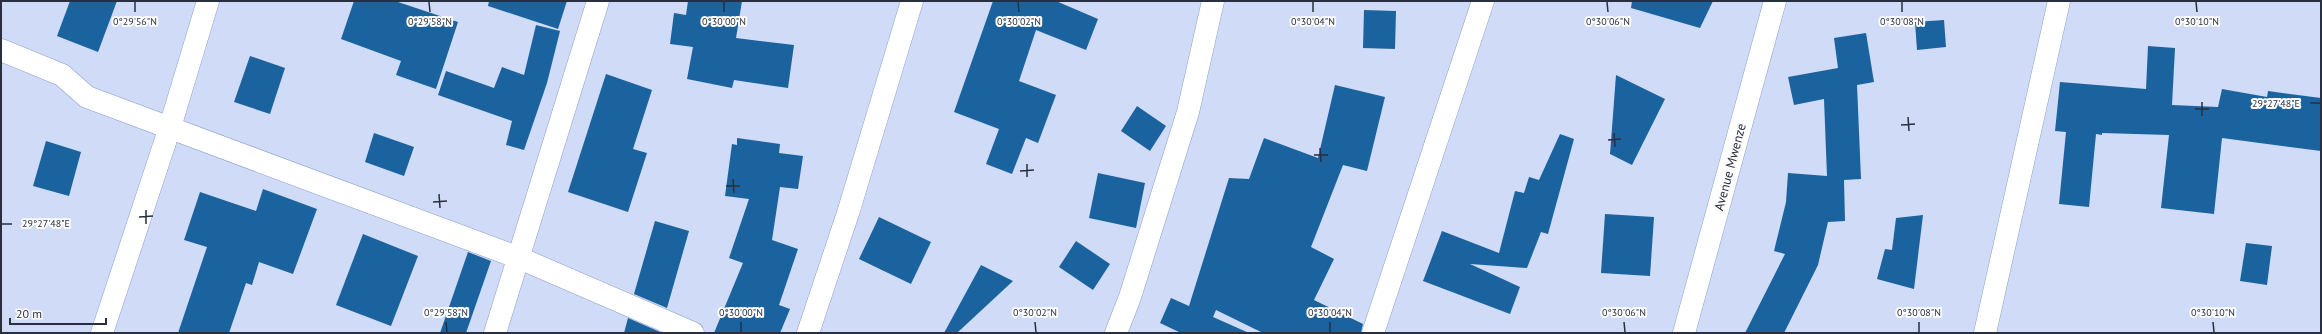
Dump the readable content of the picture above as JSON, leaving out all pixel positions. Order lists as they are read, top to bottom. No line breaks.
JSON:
{"streets":{"street":["Avenue Mwenze"]},"scale_bar":"20 m","coordinates":["0°29'56\"N","0°29'58\"N","0°30'00\"N","0°30'02\"N","0°30'04\"N","0°30'06\"N","0°30'08\"N","0°30'10\"N","29°27'48\"E"]}
